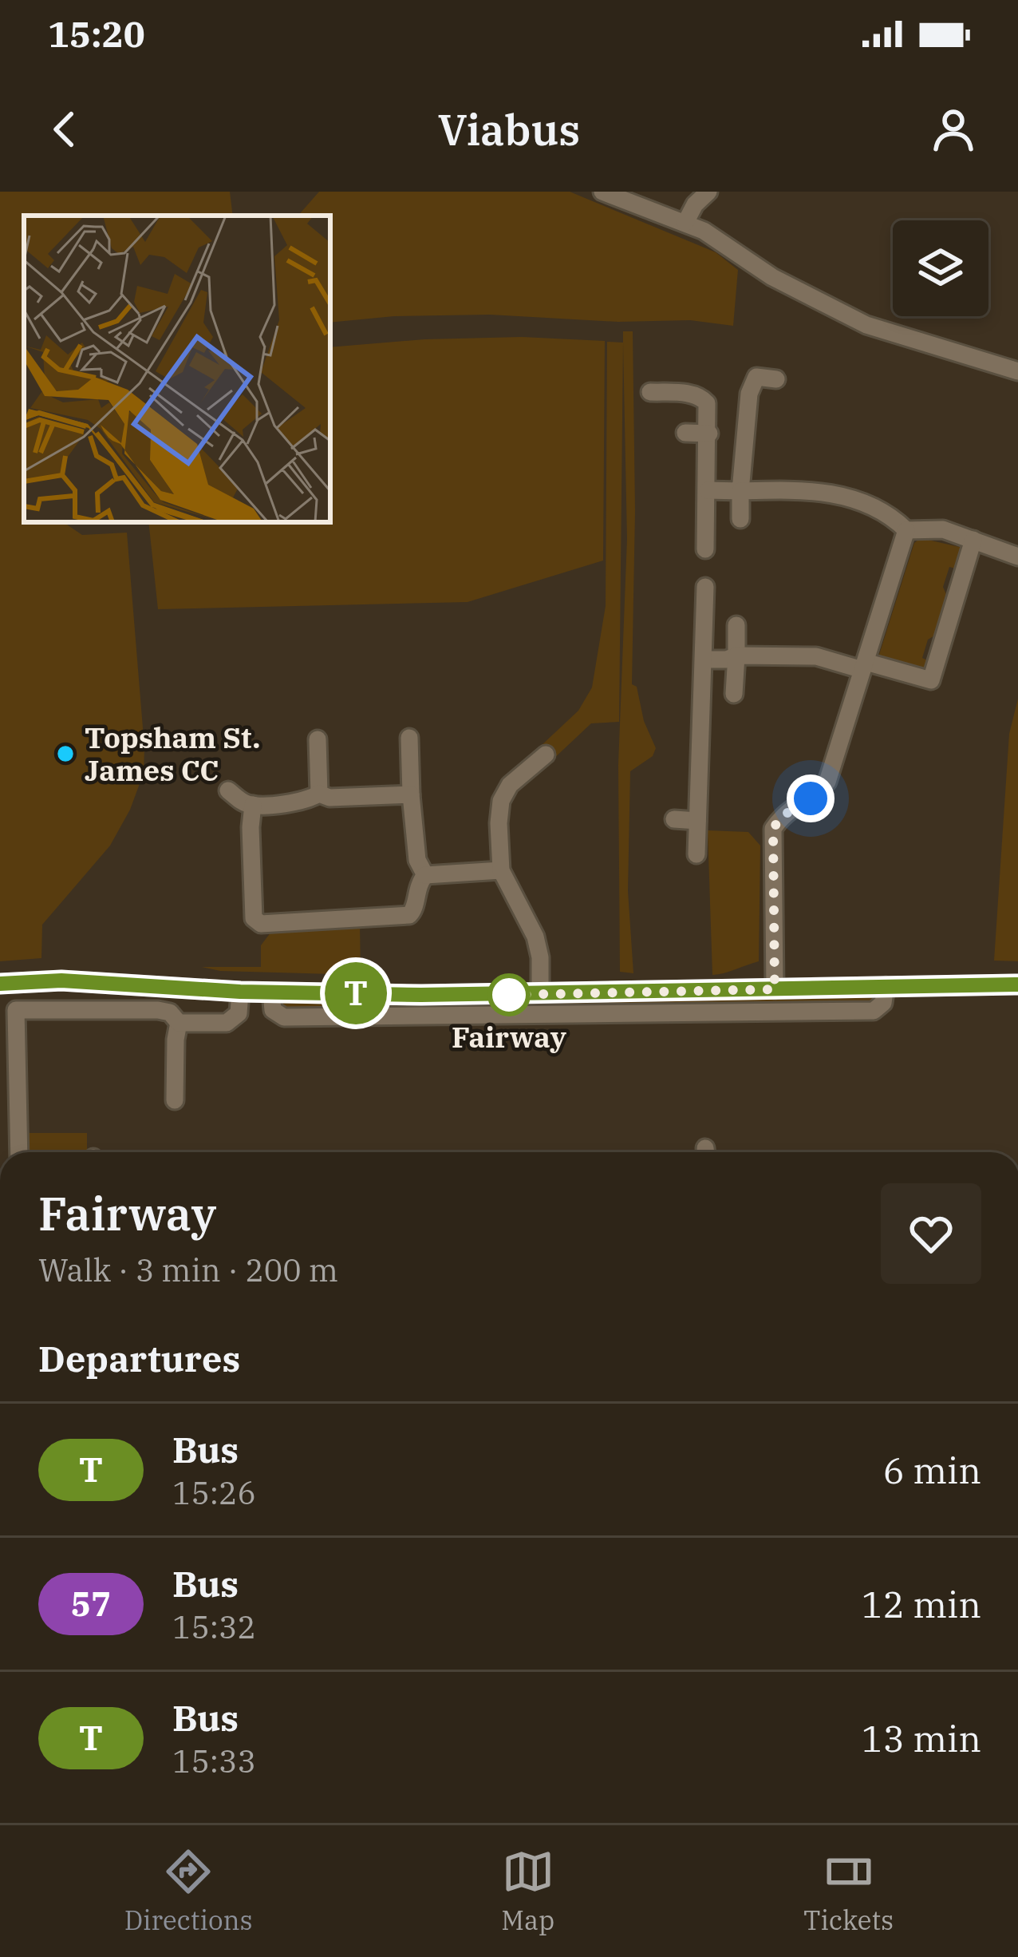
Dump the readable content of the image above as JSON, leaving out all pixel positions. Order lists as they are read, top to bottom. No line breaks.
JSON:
{"places":["Topsham St. James CC","Fairway"],"lines":["bus line T"],"page":{"status":"15:20","header":"Viabus","on_map":"T","heading":[["Fairway","Walk · 3 min · 200 m"],"Departures"],"list":[{"mark":"T","name":"Bus","note":"15:26","value":"6 min"},{"mark":"57","name":"Bus","note":"15:32","value":"12 min"},{"mark":"T","name":"Bus","note":"15:33","value":"13 min"}],"tabs":["Directions","Map","Tickets"]}}
